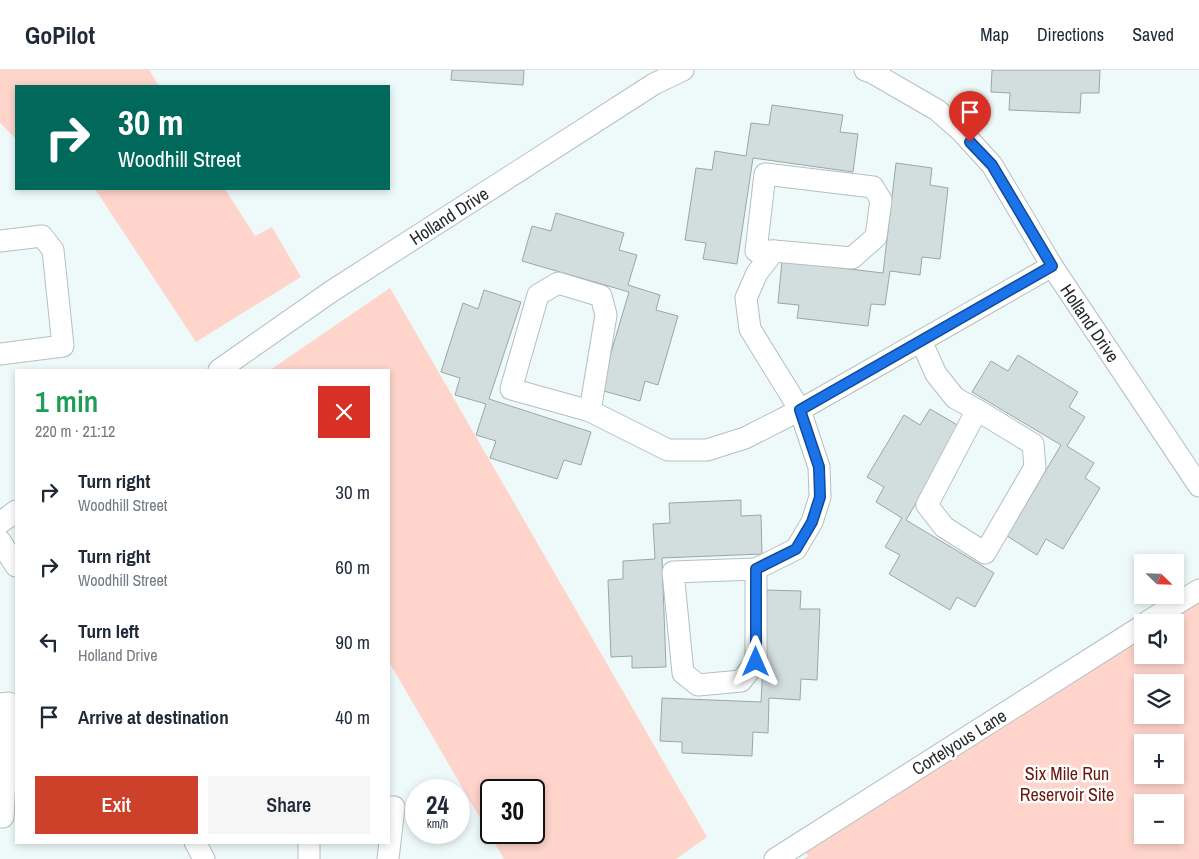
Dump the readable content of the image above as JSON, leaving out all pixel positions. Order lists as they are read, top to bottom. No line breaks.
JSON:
{"streets":{"street":["Holland Drive","Cortelyous Lane"]},"parks":["Six Mile Run Reservoir Site"],"north":"bottom right","page":{"header":"GoPilot","nav":["Map","Directions","Saved"],"turn":["30 m","Woodhill Street"],"heading":["1 min","220 m · 21:12"],"list":[{"name":"Turn right","note":"Woodhill Street","value":"30 m"},{"name":"Turn right","note":"Woodhill Street","value":"60 m"},{"name":"Turn left","note":"Holland Drive","value":"90 m"},{"name":"Arrive at destination","value":"40 m"}],"map_buttons":["+","−"],"buttons":["Exit","Share"],"speed":"24 km/h","limit":"30"}}
